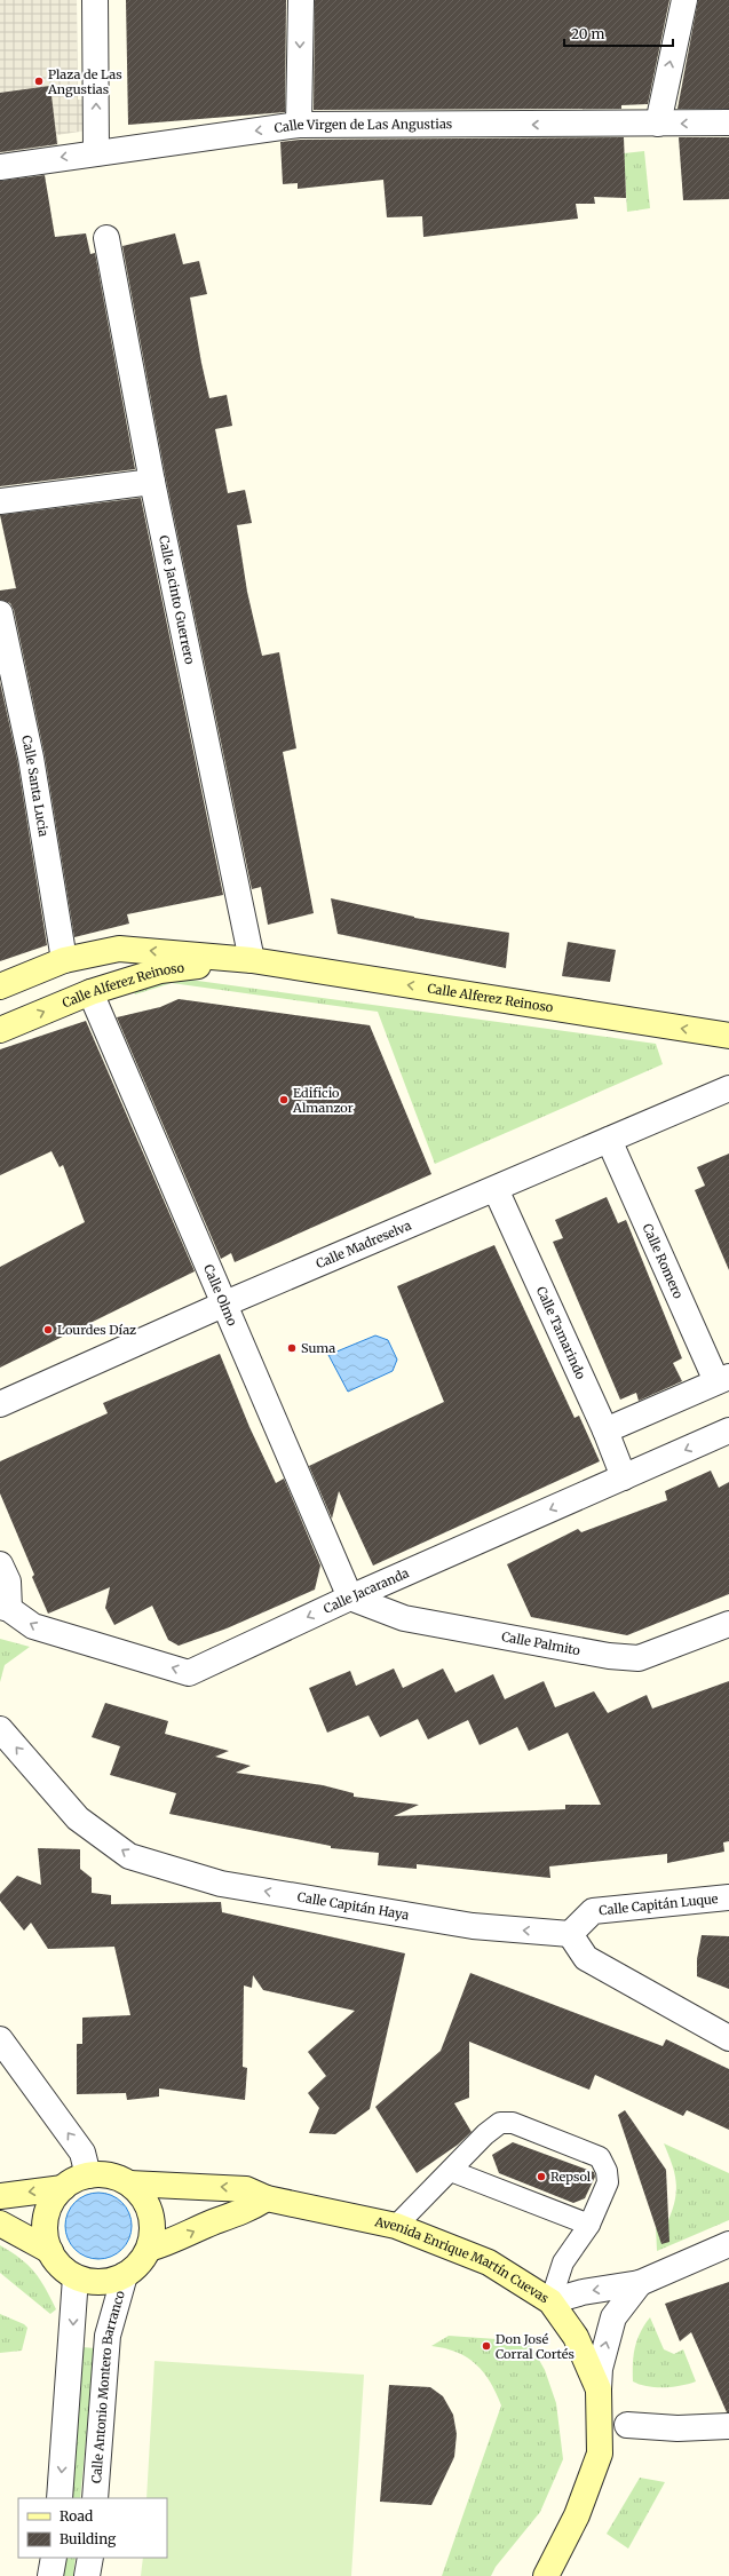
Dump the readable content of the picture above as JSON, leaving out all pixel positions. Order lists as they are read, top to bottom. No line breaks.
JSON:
{"streets":{"main road":["Calle Alferez Reinoso","Avenida Enrique Martín Cuevas"],"street":["Calle Virgen de Las Angustias","Calle Jacinto Guerrero","Calle Santa Lucia","Calle Madreselva","Calle Romero","Calle Olmo","Calle Tamarindo","Calle Jacaranda","Calle Palmito","Calle Capitán Luque","Calle Capitán Haya","Calle Antonio Montero Barranco"]},"crossings":[["Calle Jacinto Guerrero","Calle Alferez Reinoso"],["Calle Santa Lucia","Calle Alferez Reinoso"],["Calle Alferez Reinoso","Calle Olmo"],["Calle Madreselva","Calle Romero"],["Calle Madreselva","Calle Olmo"],["Calle Madreselva","Calle Tamarindo"],["Calle Olmo","Calle Jacaranda"],["Calle Olmo","Calle Palmito"],["Calle Tamarindo","Calle Jacaranda"],["Calle Jacaranda","Calle Palmito"],["Calle Capitán Luque","Calle Capitán Haya"],["Avenida Enrique Martín Cuevas","Calle Antonio Montero Barranco"]],"one_way":["Calle Virgen de Las Angustias","Calle Jacaranda","Calle Capitán Haya"],"places":["Plaza de Las Angustias","Edificio Almanzor","Lourdes Díaz","Suma","Repsol","Don José Corral Cortés"],"legend":["Road","Building"],"scale_bar":"20 m"}
